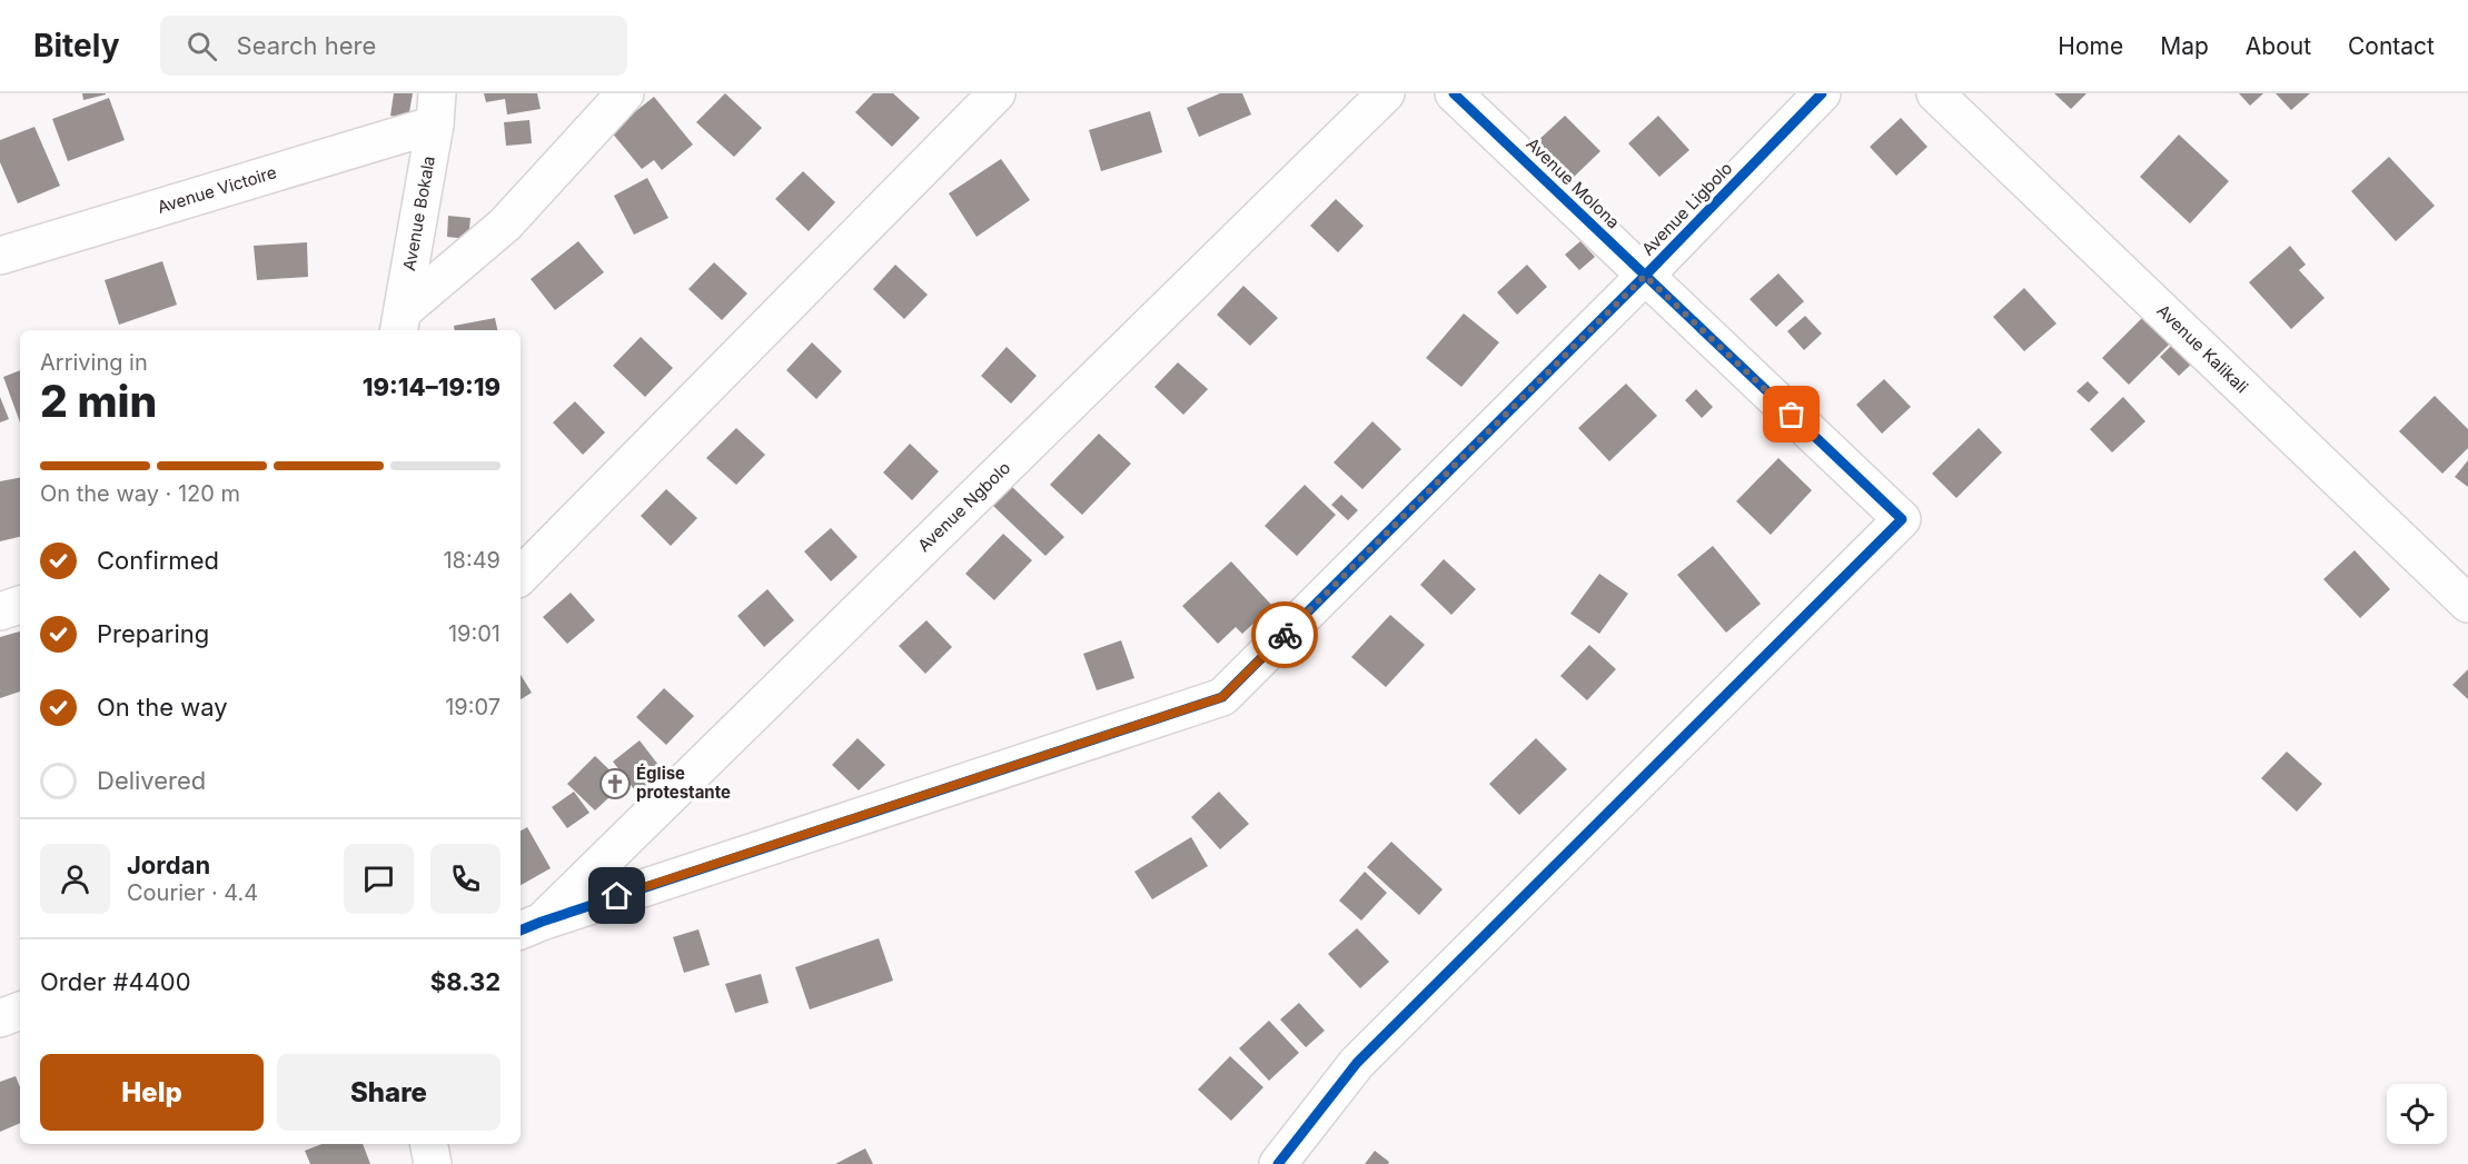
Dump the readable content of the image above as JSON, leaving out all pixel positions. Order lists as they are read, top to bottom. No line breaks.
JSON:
{"streets":{"street":["Avenue Molona","Avenue Victoire","Avenue Ligbolo","Avenue Bokala","Avenue Kalikali","Avenue Ngbolo"]},"crossings":[["Avenue Molona","Avenue Ligbolo"],["Avenue Victoire","Avenue Bokala"],["Avenue Ligbolo","Avenue Ngbolo"]],"places":{"church":["Église protestante"]},"page":{"header":"Bitely","search":"Search here","nav":["Home","Map","About","Contact"],"heading":["2 min","Arriving in","19:14–19:19"],"panel":["Jordan","Courier · 4.4","Order #4400","$8.32"],"bar":"On the way · 120 m","list":[["Confirmed","18:49"],["Preparing","19:01"],["On the way","19:07"],"Delivered"],"buttons":["Help","Share"]}}
